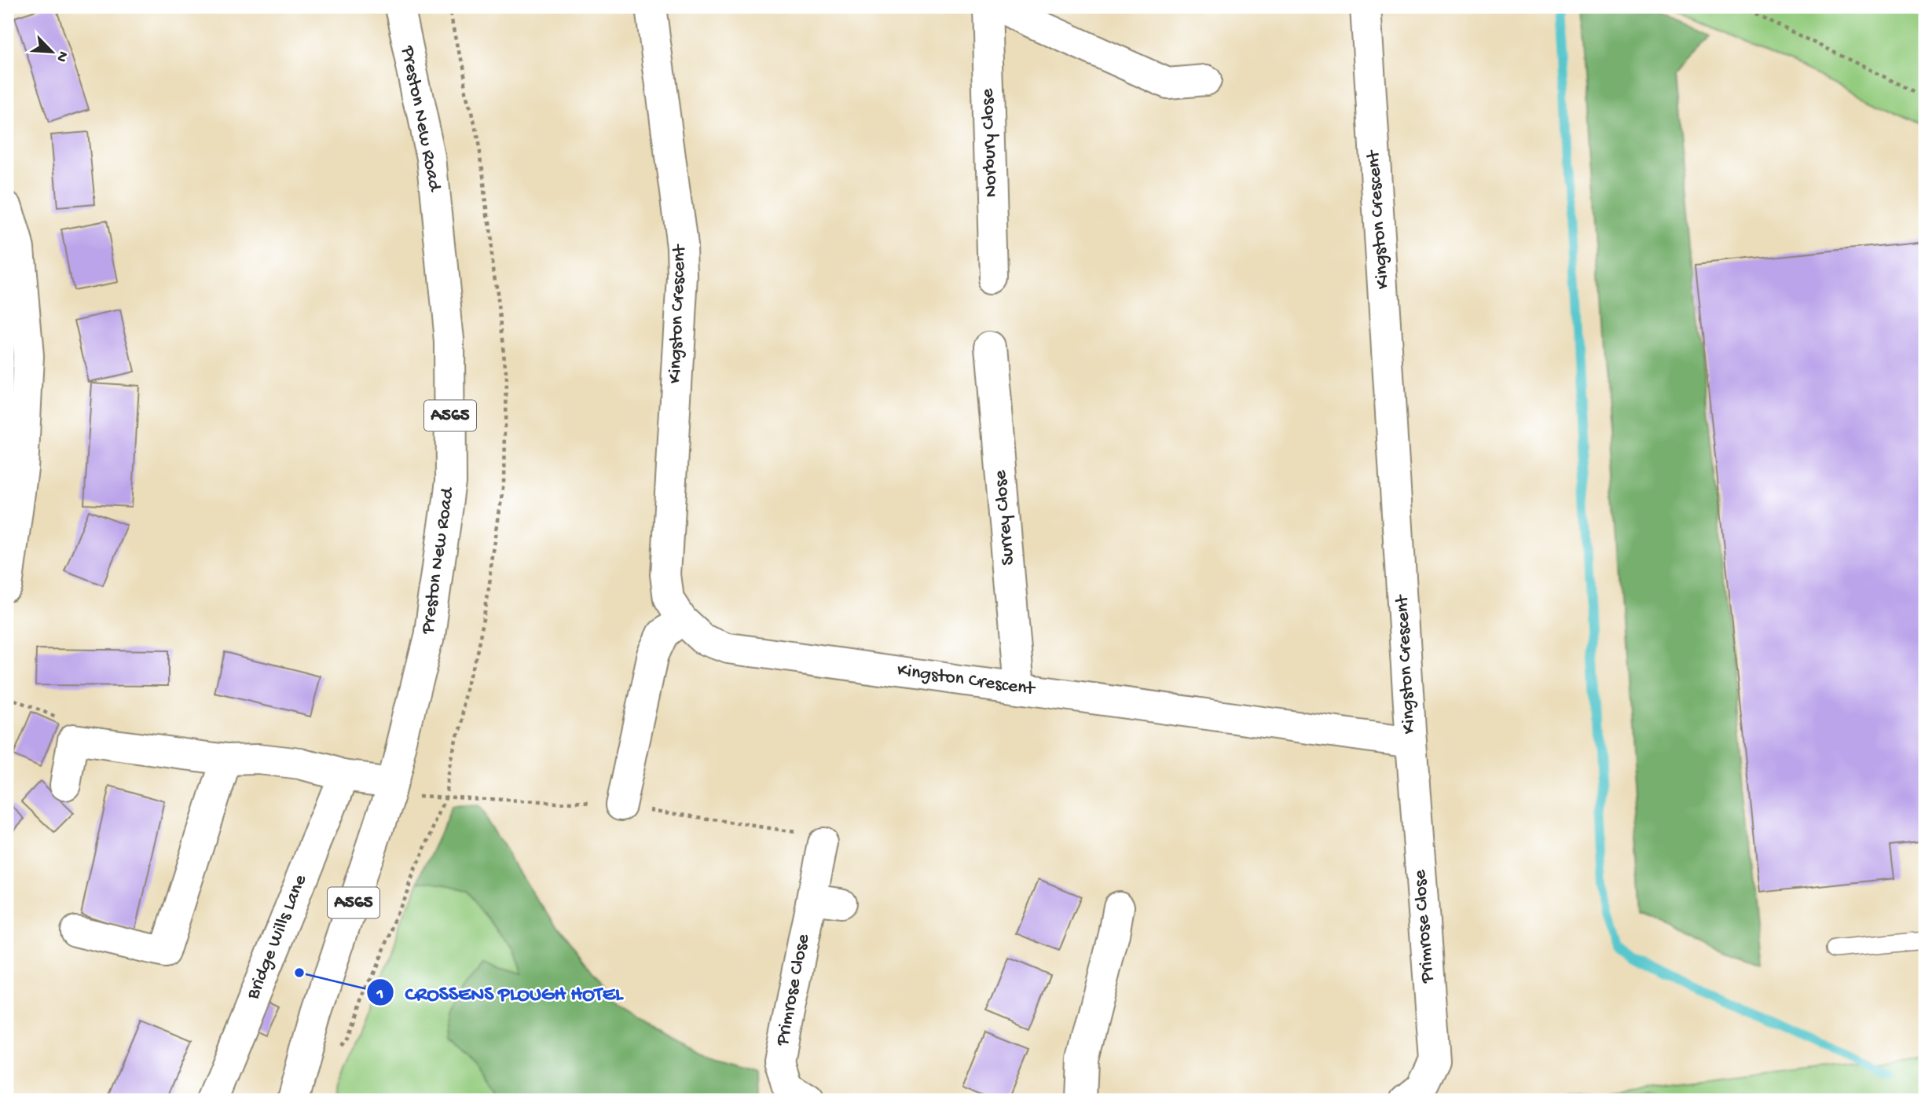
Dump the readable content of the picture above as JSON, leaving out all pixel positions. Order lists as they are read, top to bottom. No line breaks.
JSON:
{"streets":{"main road":["Preston New Road","Norbury Close","Kingston Crescent","A565","Surrey Close","Primrose Close","Bridge Wills Lane"]},"crossings":[["Kingston Crescent","Surrey Close"],["Kingston Crescent","Primrose Close"]],"places":["CROSSENS PLOUGH HOTEL"],"north":"bottom right"}
